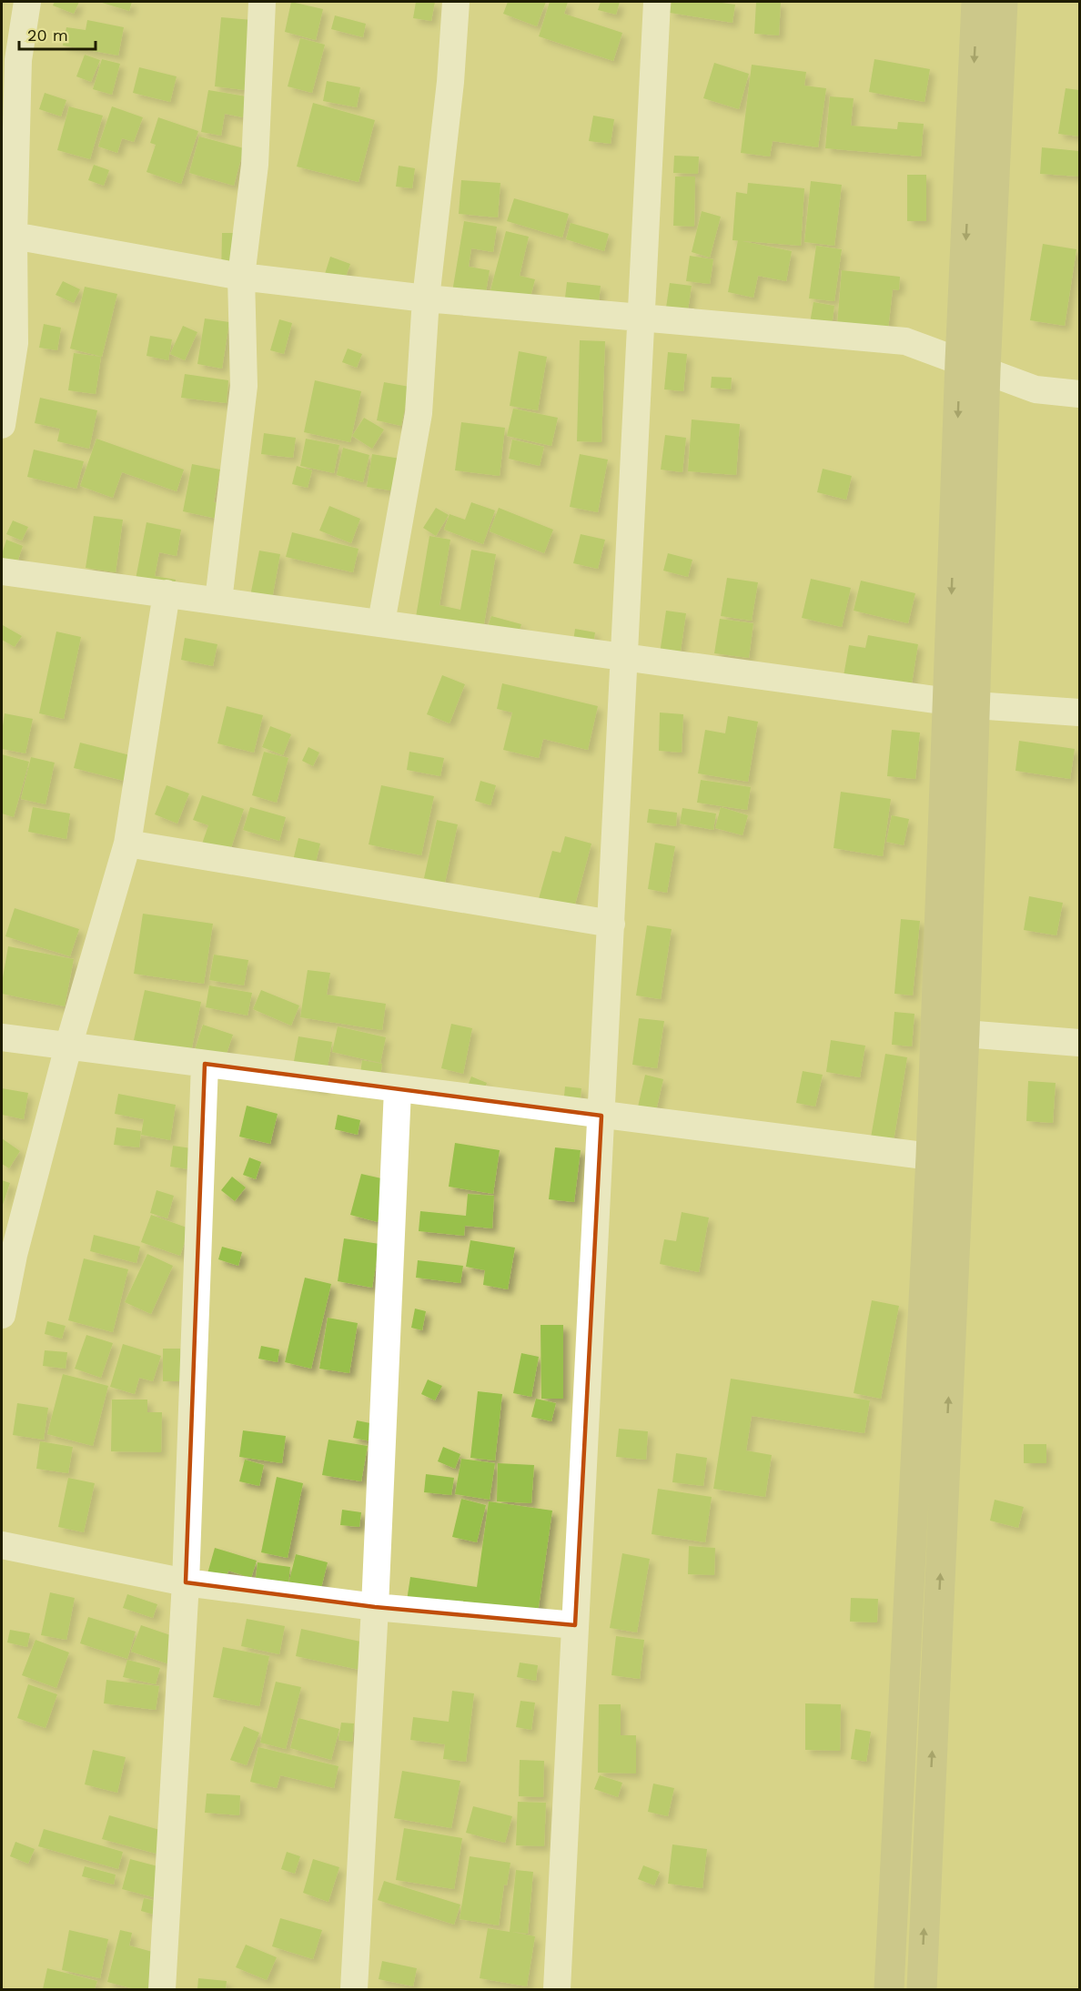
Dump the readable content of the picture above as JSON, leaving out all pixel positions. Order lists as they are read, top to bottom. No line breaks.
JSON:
{"scale_bar":"20 m"}
